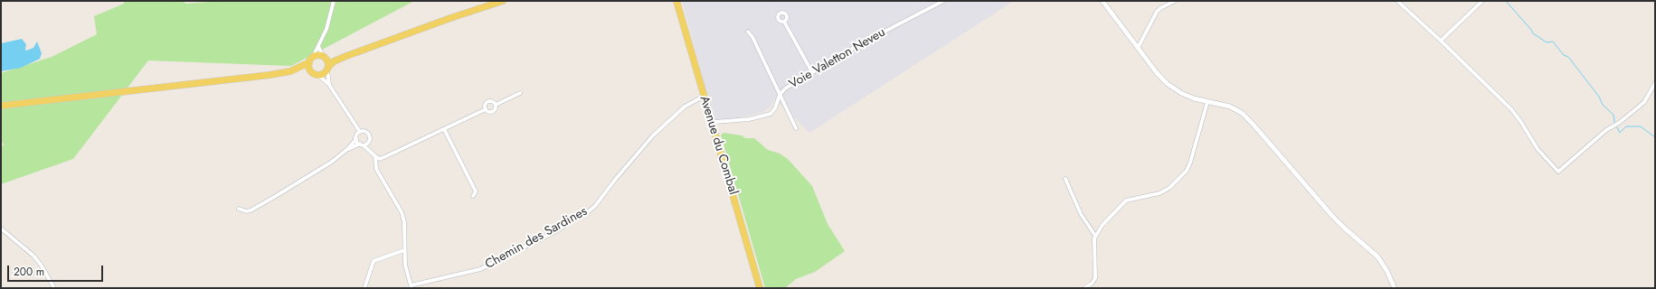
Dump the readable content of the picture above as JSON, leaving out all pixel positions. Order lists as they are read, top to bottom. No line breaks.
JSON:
{"streets":{"main road":["Avenue du Combal"],"street":["Voie Valetton Neveu","Chemin des Sardines"]},"crossings":[["Avenue du Combal","Chemin des Sardines"]],"scale_bar":"200 m"}
